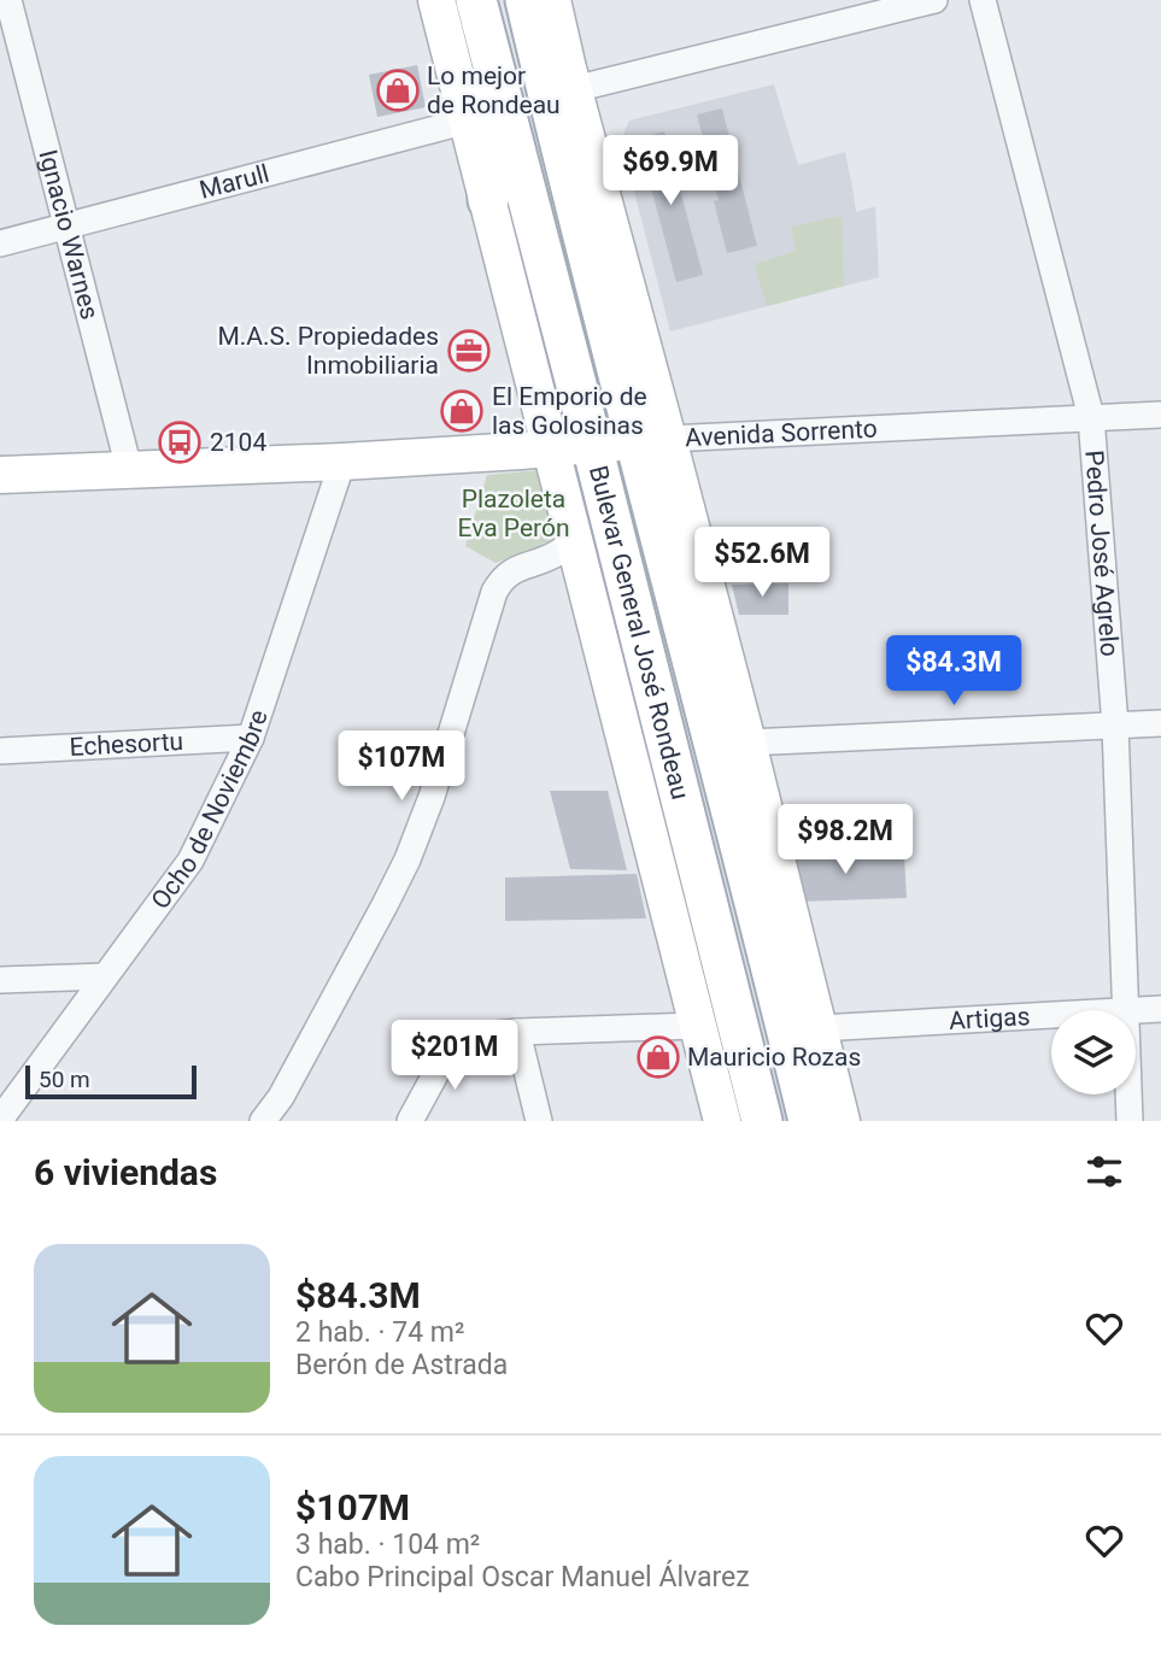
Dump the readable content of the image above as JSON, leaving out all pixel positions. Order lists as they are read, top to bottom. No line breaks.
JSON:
{"streets":{"main road":["Avenida Sorrento","Bulevar General José Rondeau"],"street":["Marull","Ignacio Warnes","Pedro José Agrelo","Echesortu","Ocho de Noviembre","Artigas"]},"crossings":[["Marull","Ignacio Warnes"],["Marull","Bulevar General José Rondeau"],["Ignacio Warnes","Avenida Sorrento"],["Avenida Sorrento","Pedro José Agrelo"],["Avenida Sorrento","Bulevar General José Rondeau"],["Avenida Sorrento","Ocho de Noviembre"],["Bulevar General José Rondeau","Artigas"],["Echesortu","Ocho de Noviembre"]],"parks":["Plazoleta Eva Perón"],"places":{"shop":["Lo mejor de Rondeau","El Emporio de las Golosinas","Mauricio Rozas"],"office":["M.A.S. Propiedades Inmobiliaria"],"bus stop":["2104"]},"scale_bar":"50 m","page":{"price":["$69.9M","$52.6M","$84.3M","$107M","$98.2M","$201M"],"scale":"50 m","heading":"6 viviendas","list":[{"name":"$84.3M","note":"2 hab. · 74 m² · Berón de Astrada"},{"name":"$107M","note":"3 hab. · 104 m² · Cabo Principal Oscar Manuel Álvarez"}]}}
